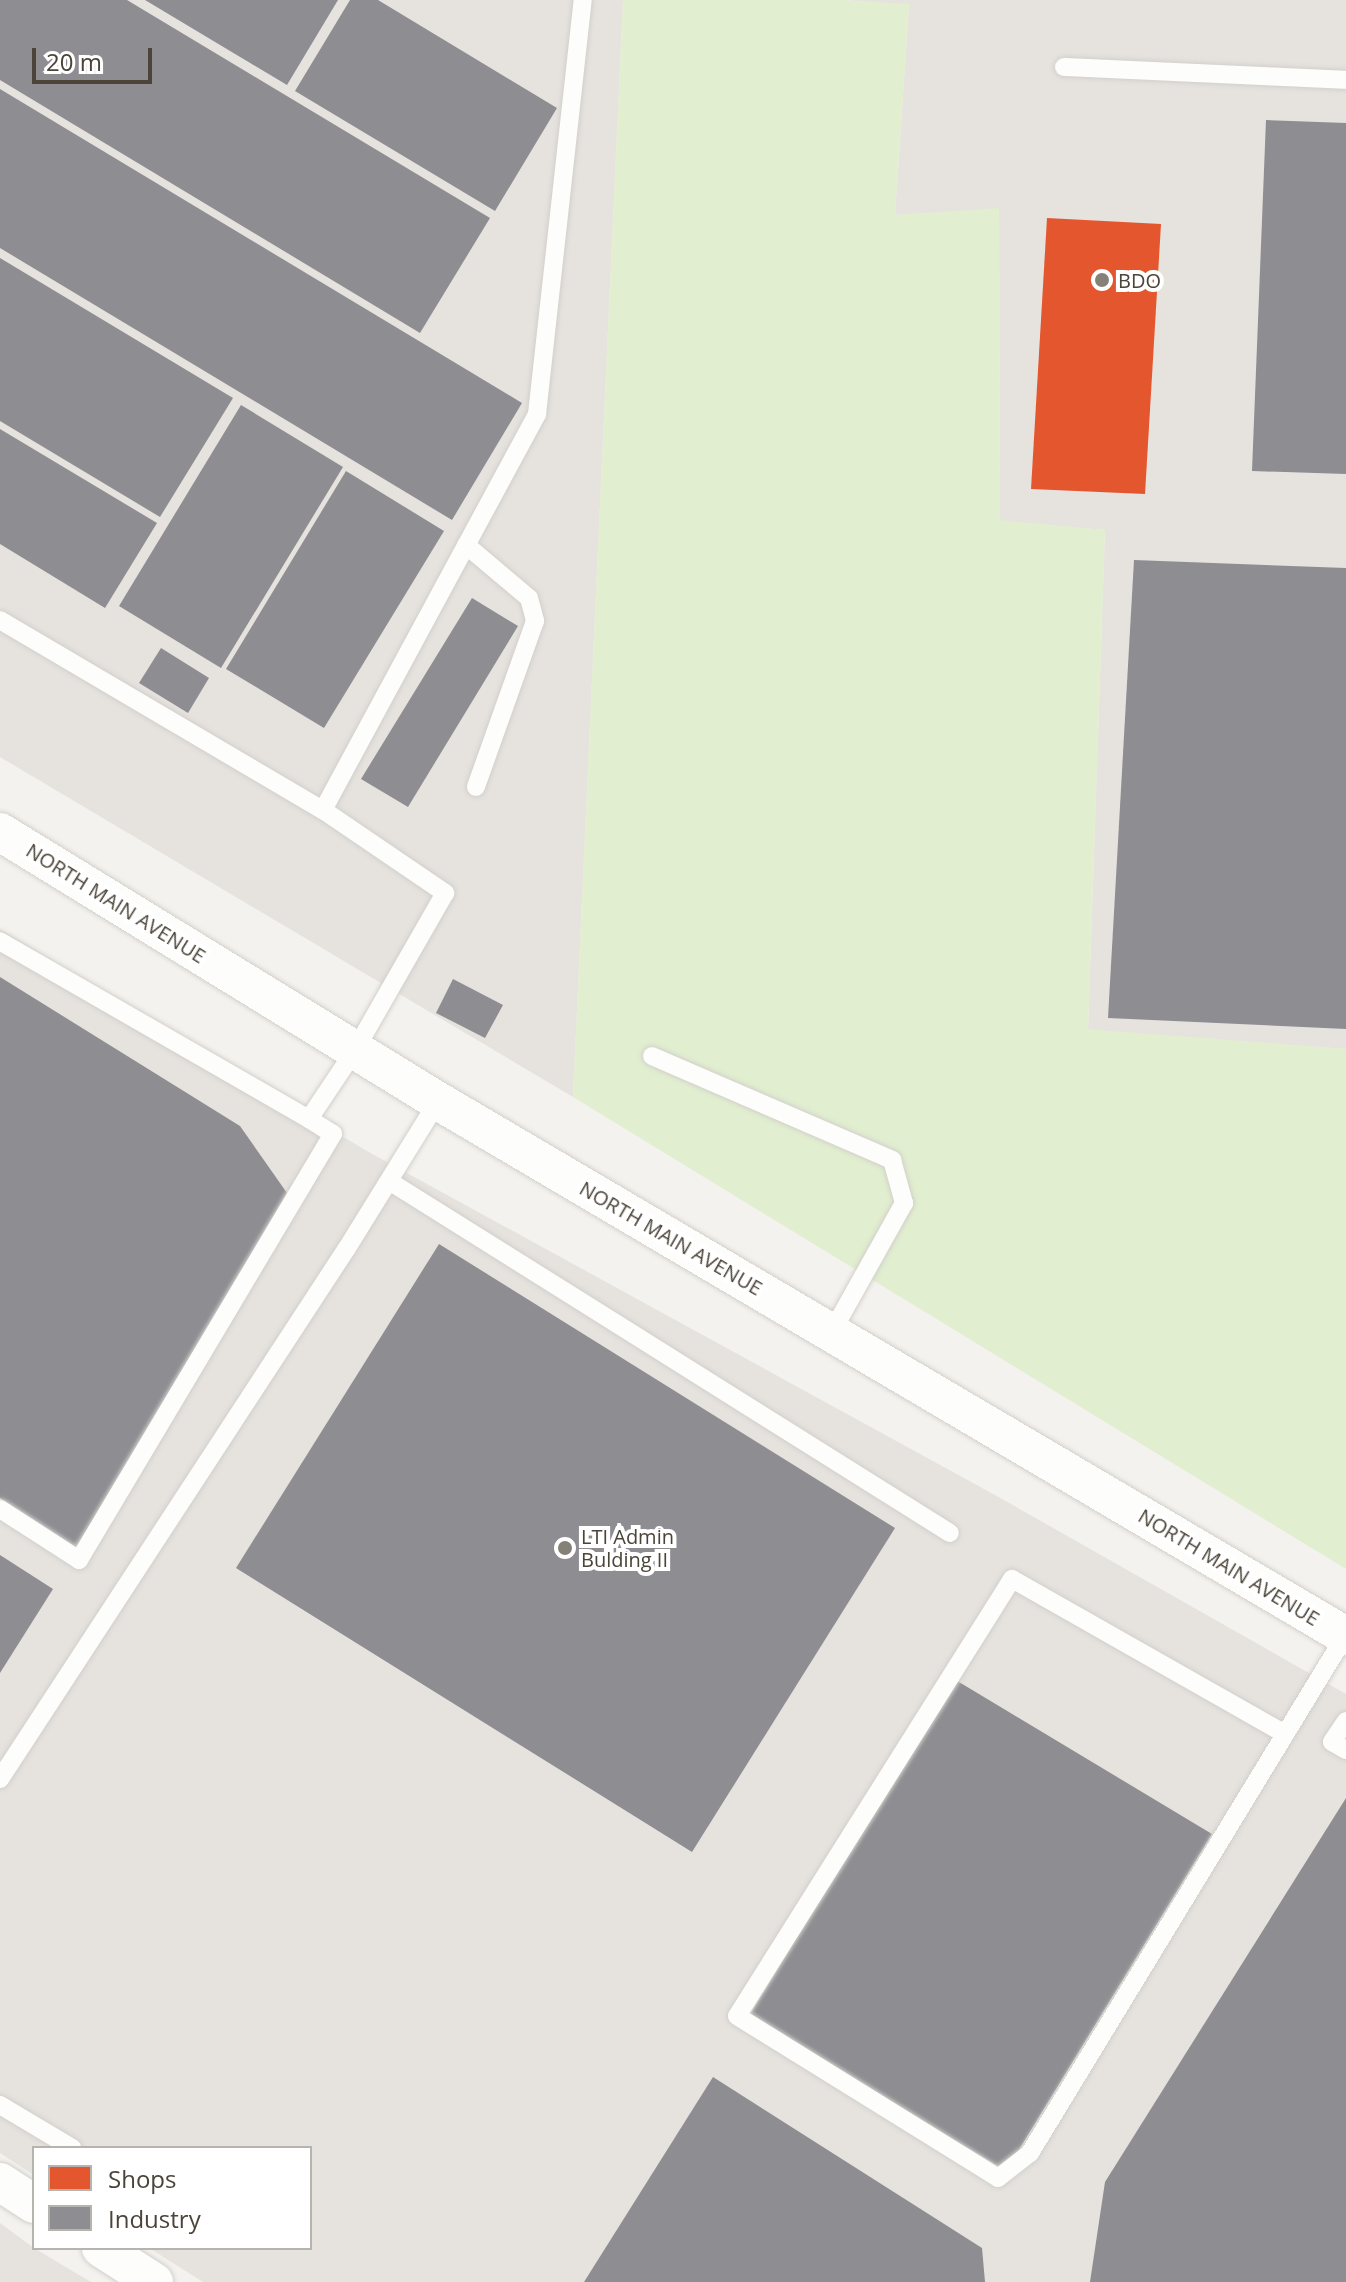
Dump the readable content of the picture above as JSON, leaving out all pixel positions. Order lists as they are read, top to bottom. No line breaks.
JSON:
{"streets":{"street":["NORTH MAIN AVENUE"]},"places":["BDO","LTI Admin Bulding II"],"legend":["Shops","Industry"],"scale_bar":"20 m"}
